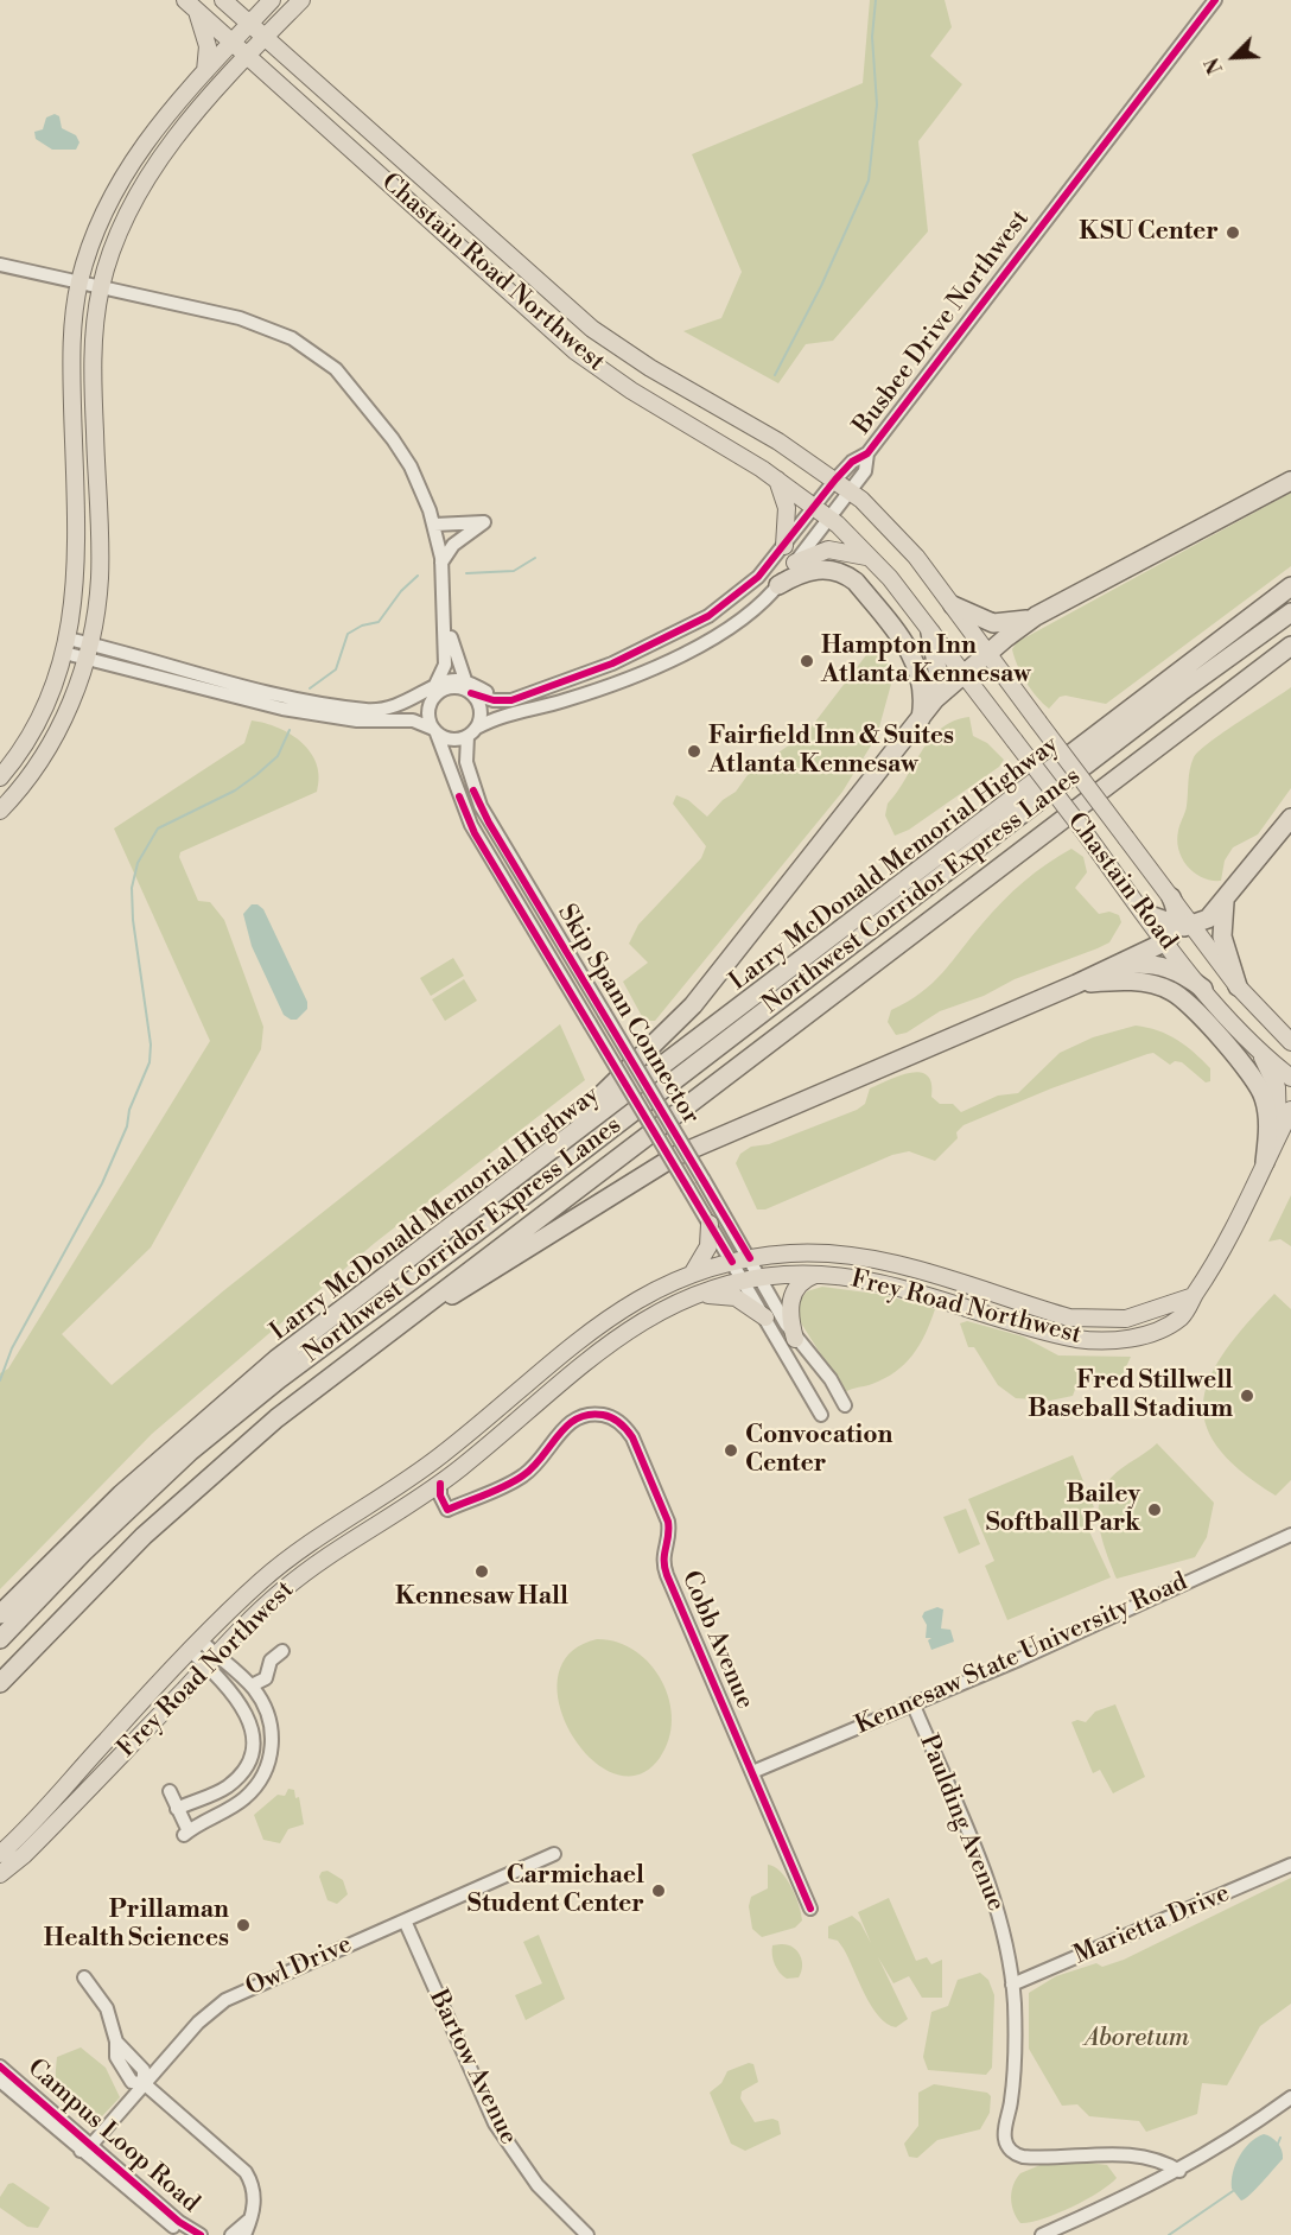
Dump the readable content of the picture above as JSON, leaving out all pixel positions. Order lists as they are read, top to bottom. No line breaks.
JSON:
{"streets":{"highway":["Larry McDonald Memorial Highway","Northwest Corridor Express Lanes"],"main road":["Chastain Road Northwest","Chastain Road","Frey Road Northwest"],"street":["Busbee Drive Northwest","Skip Spann Connector","Cobb Avenue","Kennesaw State University Road","Paulding Avenue","Marietta Drive","Owl Drive","Bartow Avenue","Campus Loop Road"]},"crossings":[["Chastain Road Northwest","Busbee Drive Northwest"],["Chastain Road Northwest","Chastain Road"],["Busbee Drive Northwest","Skip Spann Connector"],["Skip Spann Connector","Frey Road Northwest"],["Frey Road Northwest","Cobb Avenue"],["Cobb Avenue","Kennesaw State University Road"],["Kennesaw State University Road","Paulding Avenue"],["Paulding Avenue","Marietta Drive"],["Owl Drive","Bartow Avenue"],["Owl Drive","Campus Loop Road"]],"parks":["Aboretum"],"places":["KSU Center","Hampton Inn Atlanta Kennesaw","Fairfield Inn & Suites Atlanta Kennesaw","Fred Stillwell Baseball Stadium","Convocation Center","Bailey Softball Park","Kennesaw Hall","Carmichael Student Center","Prillaman Health Sciences"],"north":"bottom left"}
